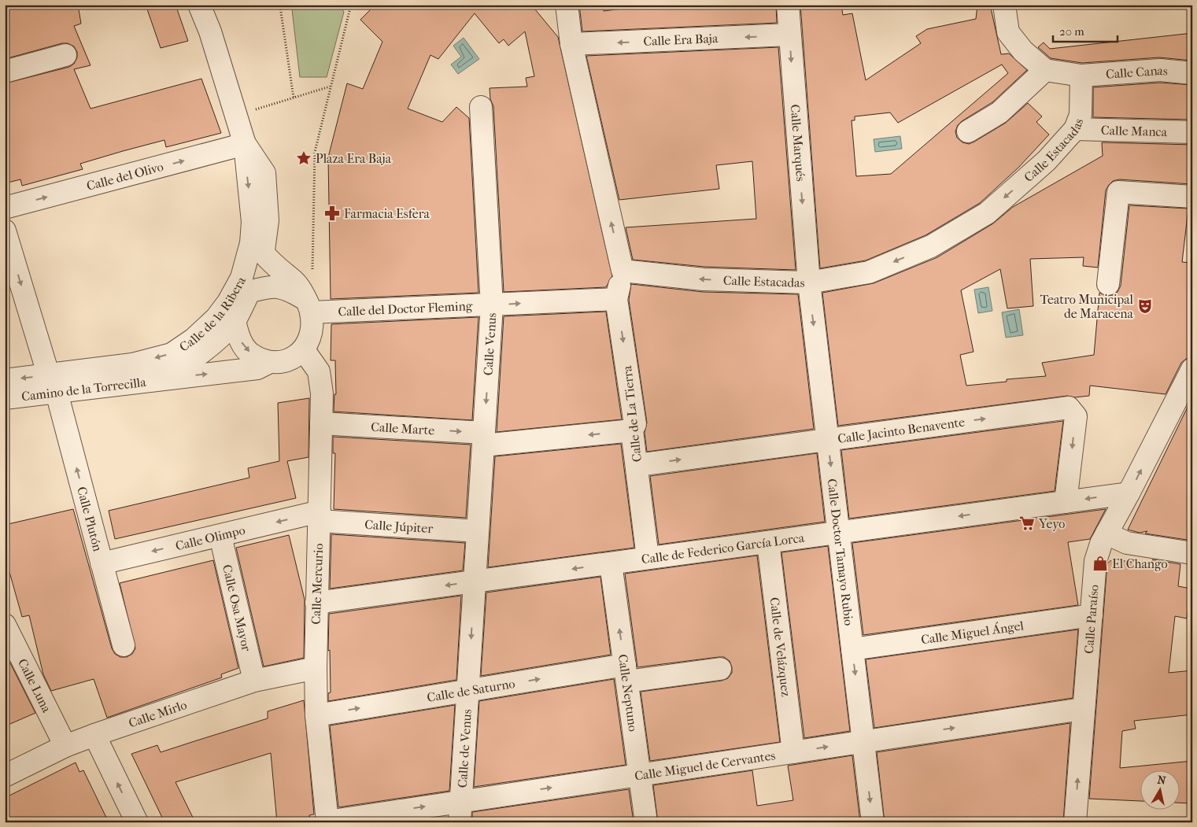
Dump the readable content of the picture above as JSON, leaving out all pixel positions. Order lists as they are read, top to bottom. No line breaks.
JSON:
{"streets":{"street":["Calle Era Baja","Calle Canas","Calle Manca","Calle Marqués","Calle Estacadas","Calle del Olivo","Calle del Doctor Fleming","Calle de la Ribera","Calle Venus","Camino de la Torrecilla","Calle de La Tierra","Calle Marte","Calle Jacinto Benavente","Calle Plutón","Calle Júpiter","Calle Olimpo","Calle de Federico García Lorca","Calle Doctor Tamayo Rubio","Calle Mercurio","Calle Osa Mayor","Calle Paraíso","Calle Miguel Ángel","Calle de Velázquez","Calle Luna","Calle de Saturno","Calle Neptuno","Calle Mirlo","Calle de Venus","Calle Miguel de Cervantes"]},"crossings":[["Calle Era Baja","Calle Marqués"],["Calle Canas","Calle Estacadas"],["Calle Manca","Calle Estacadas"],["Calle Marqués","Calle Estacadas"],["Calle Marqués","Calle Doctor Tamayo Rubio"],["Calle Estacadas","Calle de La Tierra"],["Calle Estacadas","Calle Doctor Tamayo Rubio"],["Calle del Olivo","Calle de la Ribera"],["Calle del Doctor Fleming","Calle de la Ribera"],["Calle del Doctor Fleming","Calle Venus"],["Calle del Doctor Fleming","Camino de la Torrecilla"],["Calle del Doctor Fleming","Calle de La Tierra"],["Calle del Doctor Fleming","Calle Mercurio"],["Calle de la Ribera","Camino de la Torrecilla"],["Calle de la Ribera","Calle Plutón"],["Calle de la Ribera","Calle Mercurio"],["Calle Venus","Calle Marte"],["Calle Venus","Calle Júpiter"],["Calle Venus","Calle de Federico García Lorca"],["Calle Venus","Calle de Venus"],["Camino de la Torrecilla","Calle Plutón"],["Camino de la Torrecilla","Calle Mercurio"],["Calle de La Tierra","Calle Marte"],["Calle de La Tierra","Calle Jacinto Benavente"],["Calle de La Tierra","Calle de Federico García Lorca"],["Calle Marte","Calle Mercurio"],["Calle Jacinto Benavente","Calle de Federico García Lorca"],["Calle Jacinto Benavente","Calle Doctor Tamayo Rubio"],["Calle Plutón","Calle Olimpo"],["Calle Júpiter","Calle Olimpo"],["Calle Júpiter","Calle Mercurio"],["Calle Olimpo","Calle Mercurio"],["Calle Olimpo","Calle Osa Mayor"],["Calle de Federico García Lorca","Calle Doctor Tamayo Rubio"],["Calle de Federico García Lorca","Calle Mercurio"],["Calle de Federico García Lorca","Calle Paraíso"],["Calle de Federico García Lorca","Calle de Velázquez"],["Calle de Federico García Lorca","Calle Neptuno"],["Calle de Federico García Lorca","Calle de Venus"],["Calle Doctor Tamayo Rubio","Calle Miguel Ángel"],["Calle Doctor Tamayo Rubio","Calle Miguel de Cervantes"],["Calle Mercurio","Calle de Saturno"],["Calle Mercurio","Calle Mirlo"],["Calle Mercurio","Calle Miguel de Cervantes"],["Calle Osa Mayor","Calle Mirlo"],["Calle Paraíso","Calle Miguel Ángel"],["Calle Paraíso","Calle Miguel de Cervantes"],["Calle de Velázquez","Calle Miguel de Cervantes"],["Calle Luna","Calle Mirlo"],["Calle de Saturno","Calle Neptuno"],["Calle de Saturno","Calle de Venus"],["Calle Neptuno","Calle Miguel de Cervantes"],["Calle de Venus","Calle Miguel de Cervantes"]],"one_way":["Calle Era Baja","Calle Marqués","Calle Estacadas","Calle del Olivo","Calle del Doctor Fleming","Calle de la Ribera","Calle de La Tierra","Calle Jacinto Benavente","Calle Plutón","Calle Olimpo","Calle de Federico García Lorca","Calle Doctor Tamayo Rubio","Calle Paraíso","Calle de Saturno","Calle Neptuno","Calle de Venus","Calle Miguel de Cervantes"],"places":{"place":["Plaza Era Baja"],"pharmacy":["Farmacia Esfera"],"theatre":["Teatro Municipal de Maracena"],"supermarket":["Yeyo"],"shop":["El Chango"]},"scale_bar":"20 m","north":"top"}
